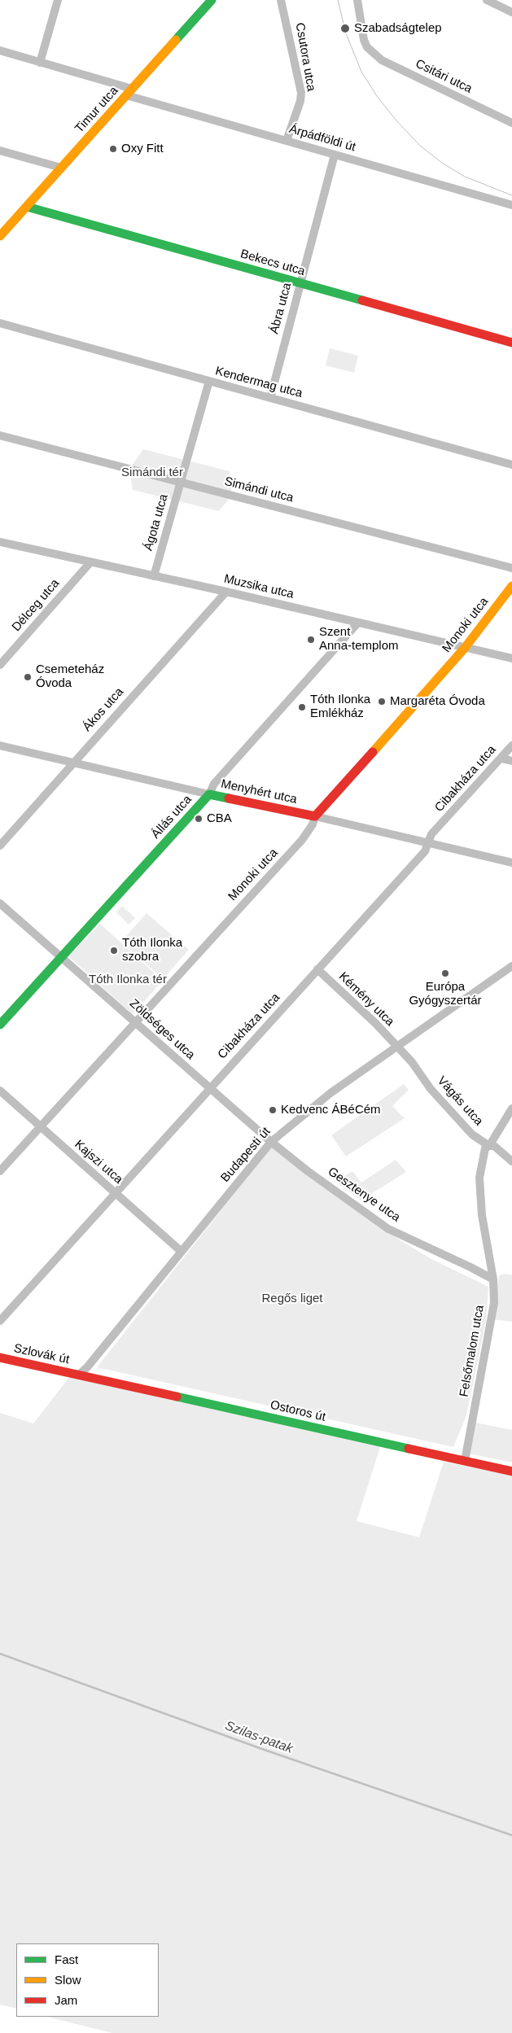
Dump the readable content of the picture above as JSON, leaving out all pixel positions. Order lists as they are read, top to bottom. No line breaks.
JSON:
{"streets":{"street":["Csutora utca","Csitári utca","Timur utca","Árpádföldi út","Bekecs utca","Ábra utca","Kendermag utca","Simándi utca","Ágota utca","Muzsika utca","Délceg utca","Monoki utca","Ákos utca","Cibakháza utca","Menyhért utca","Állás utca","Kémény utca","Zöldséges utca","Vágás utca","Budapesti út","Kajszi utca","Gesztenye utca","Felsőmalom utca","Szlovák út","Ostoros út"]},"crossings":[["Csutora utca","Árpádföldi út"],["Timur utca","Árpádföldi út"],["Timur utca","Bekecs utca"],["Árpádföldi út","Ábra utca"],["Bekecs utca","Ábra utca"],["Ábra utca","Kendermag utca"],["Kendermag utca","Ágota utca"],["Simándi utca","Ágota utca"],["Ágota utca","Muzsika utca"],["Muzsika utca","Délceg utca"],["Muzsika utca","Monoki utca"],["Muzsika utca","Ákos utca"],["Muzsika utca","Állás utca"],["Monoki utca","Menyhért utca"],["Monoki utca","Zöldséges utca"],["Monoki utca","Kajszi utca"],["Ákos utca","Menyhért utca"],["Cibakháza utca","Menyhért utca"],["Cibakháza utca","Kémény utca"],["Cibakháza utca","Zöldséges utca"],["Cibakháza utca","Kajszi utca"],["Menyhért utca","Állás utca"],["Állás utca","Zöldséges utca"],["Kémény utca","Vágás utca"],["Kémény utca","Budapesti út"],["Zöldséges utca","Budapesti út"],["Zöldséges utca","Gesztenye utca"],["Vágás utca","Budapesti út"],["Vágás utca","Felsőmalom utca"],["Budapesti út","Kajszi utca"],["Budapesti út","Gesztenye utca"],["Budapesti út","Szlovák út"],["Budapesti út","Ostoros út"],["Gesztenye utca","Felsőmalom utca"],["Felsőmalom utca","Ostoros út"],["Szlovák út","Ostoros út"]],"water":["Szilas-patak"],"parks":["Simándi tér","Tóth Ilonka tér","Regős liget"],"places":["Szabadságtelep","Oxy Fitt","Szent Anna-templom","Csemeteház Óvoda","Margaréta Óvoda","Tóth Ilonka Emlékház","CBA","Tóth Ilonka szobra","Európa Gyógyszertár","Kedvenc ÁBéCém"],"legend":["Fast","Slow","Jam"]}
